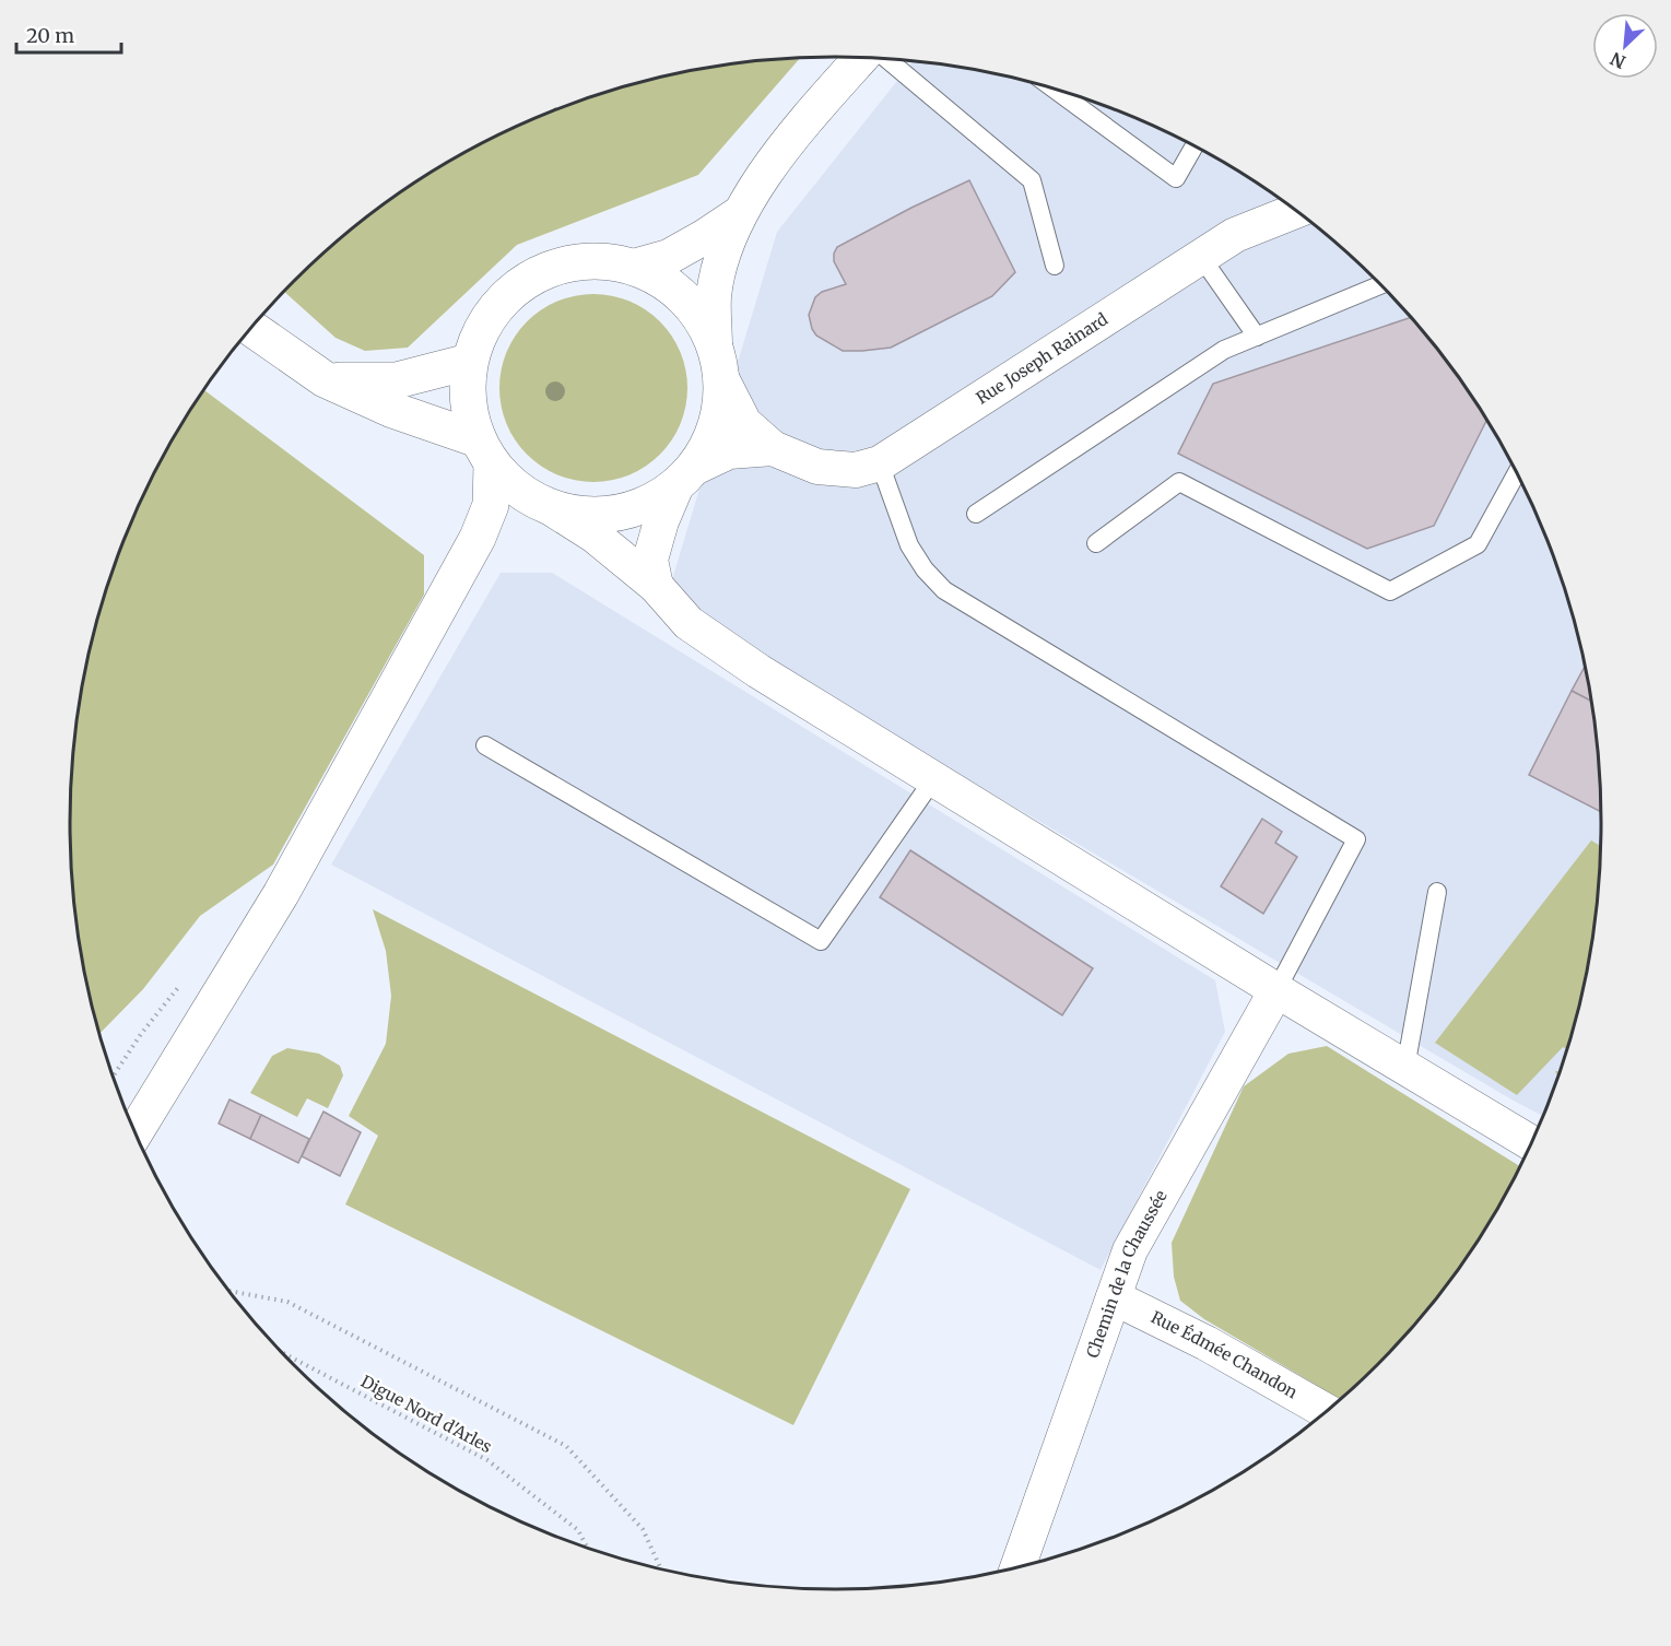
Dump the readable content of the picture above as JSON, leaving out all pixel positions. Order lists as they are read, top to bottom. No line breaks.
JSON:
{"streets":{"street":["Rue Joseph Rainard","Chemin de la Chaussée","Rue Édmée Chandon"],"path":["Digue Nord d'Arles"]},"crossings":[["Chemin de la Chaussée","Rue Édmée Chandon"]],"scale_bar":"20 m","north":"bottom left"}
